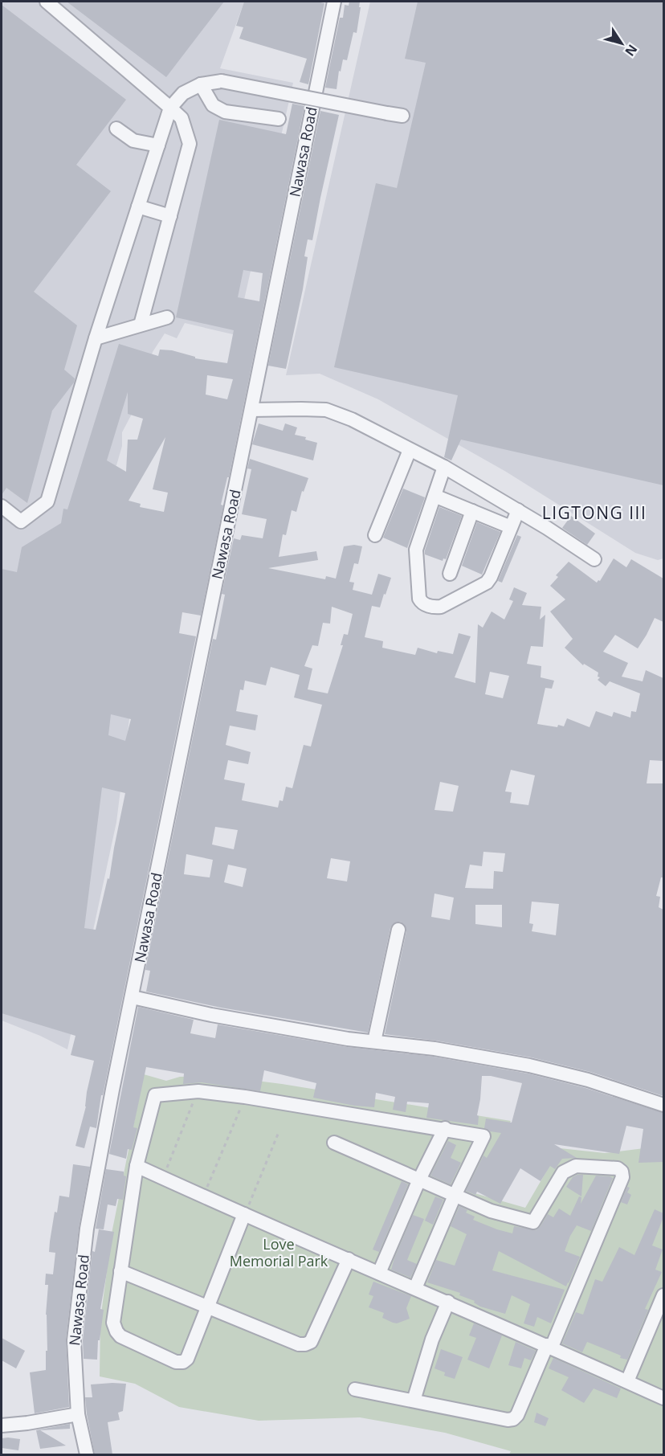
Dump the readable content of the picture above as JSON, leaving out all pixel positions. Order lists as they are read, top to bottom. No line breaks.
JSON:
{"streets":{"street":["Nawasa Road"]},"districts":["LIGTONG III"],"parks":["Love Memorial Park"],"north":"bottom right"}
